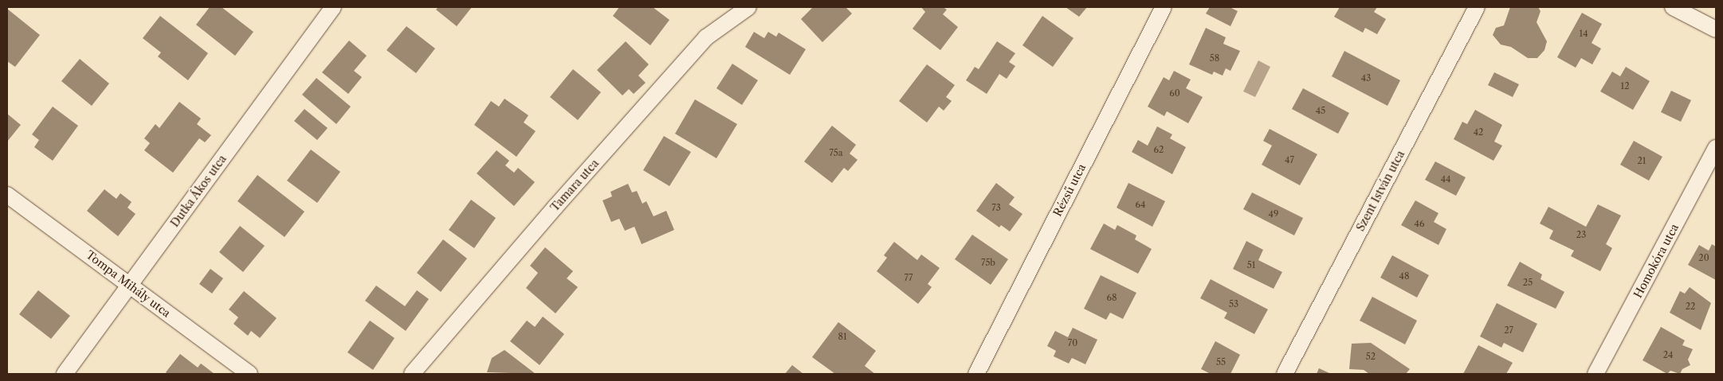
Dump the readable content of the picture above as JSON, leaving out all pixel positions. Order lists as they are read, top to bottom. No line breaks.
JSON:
{"streets":{"street":["Tamara utca","Rézsű utca","Dutka Ákos utca","Szent István utca","Homokóra utca","Tompa Mihály utca"]},"crossings":[["Dutka Ákos utca","Tompa Mihály utca"]],"house_numbers":["14","58","43","12","60","45","42","62","75a","47","21","44","64","73","49","46","23","20","75b","51","48","77","25","68","53","22","27","81","70","24","52","55"]}
